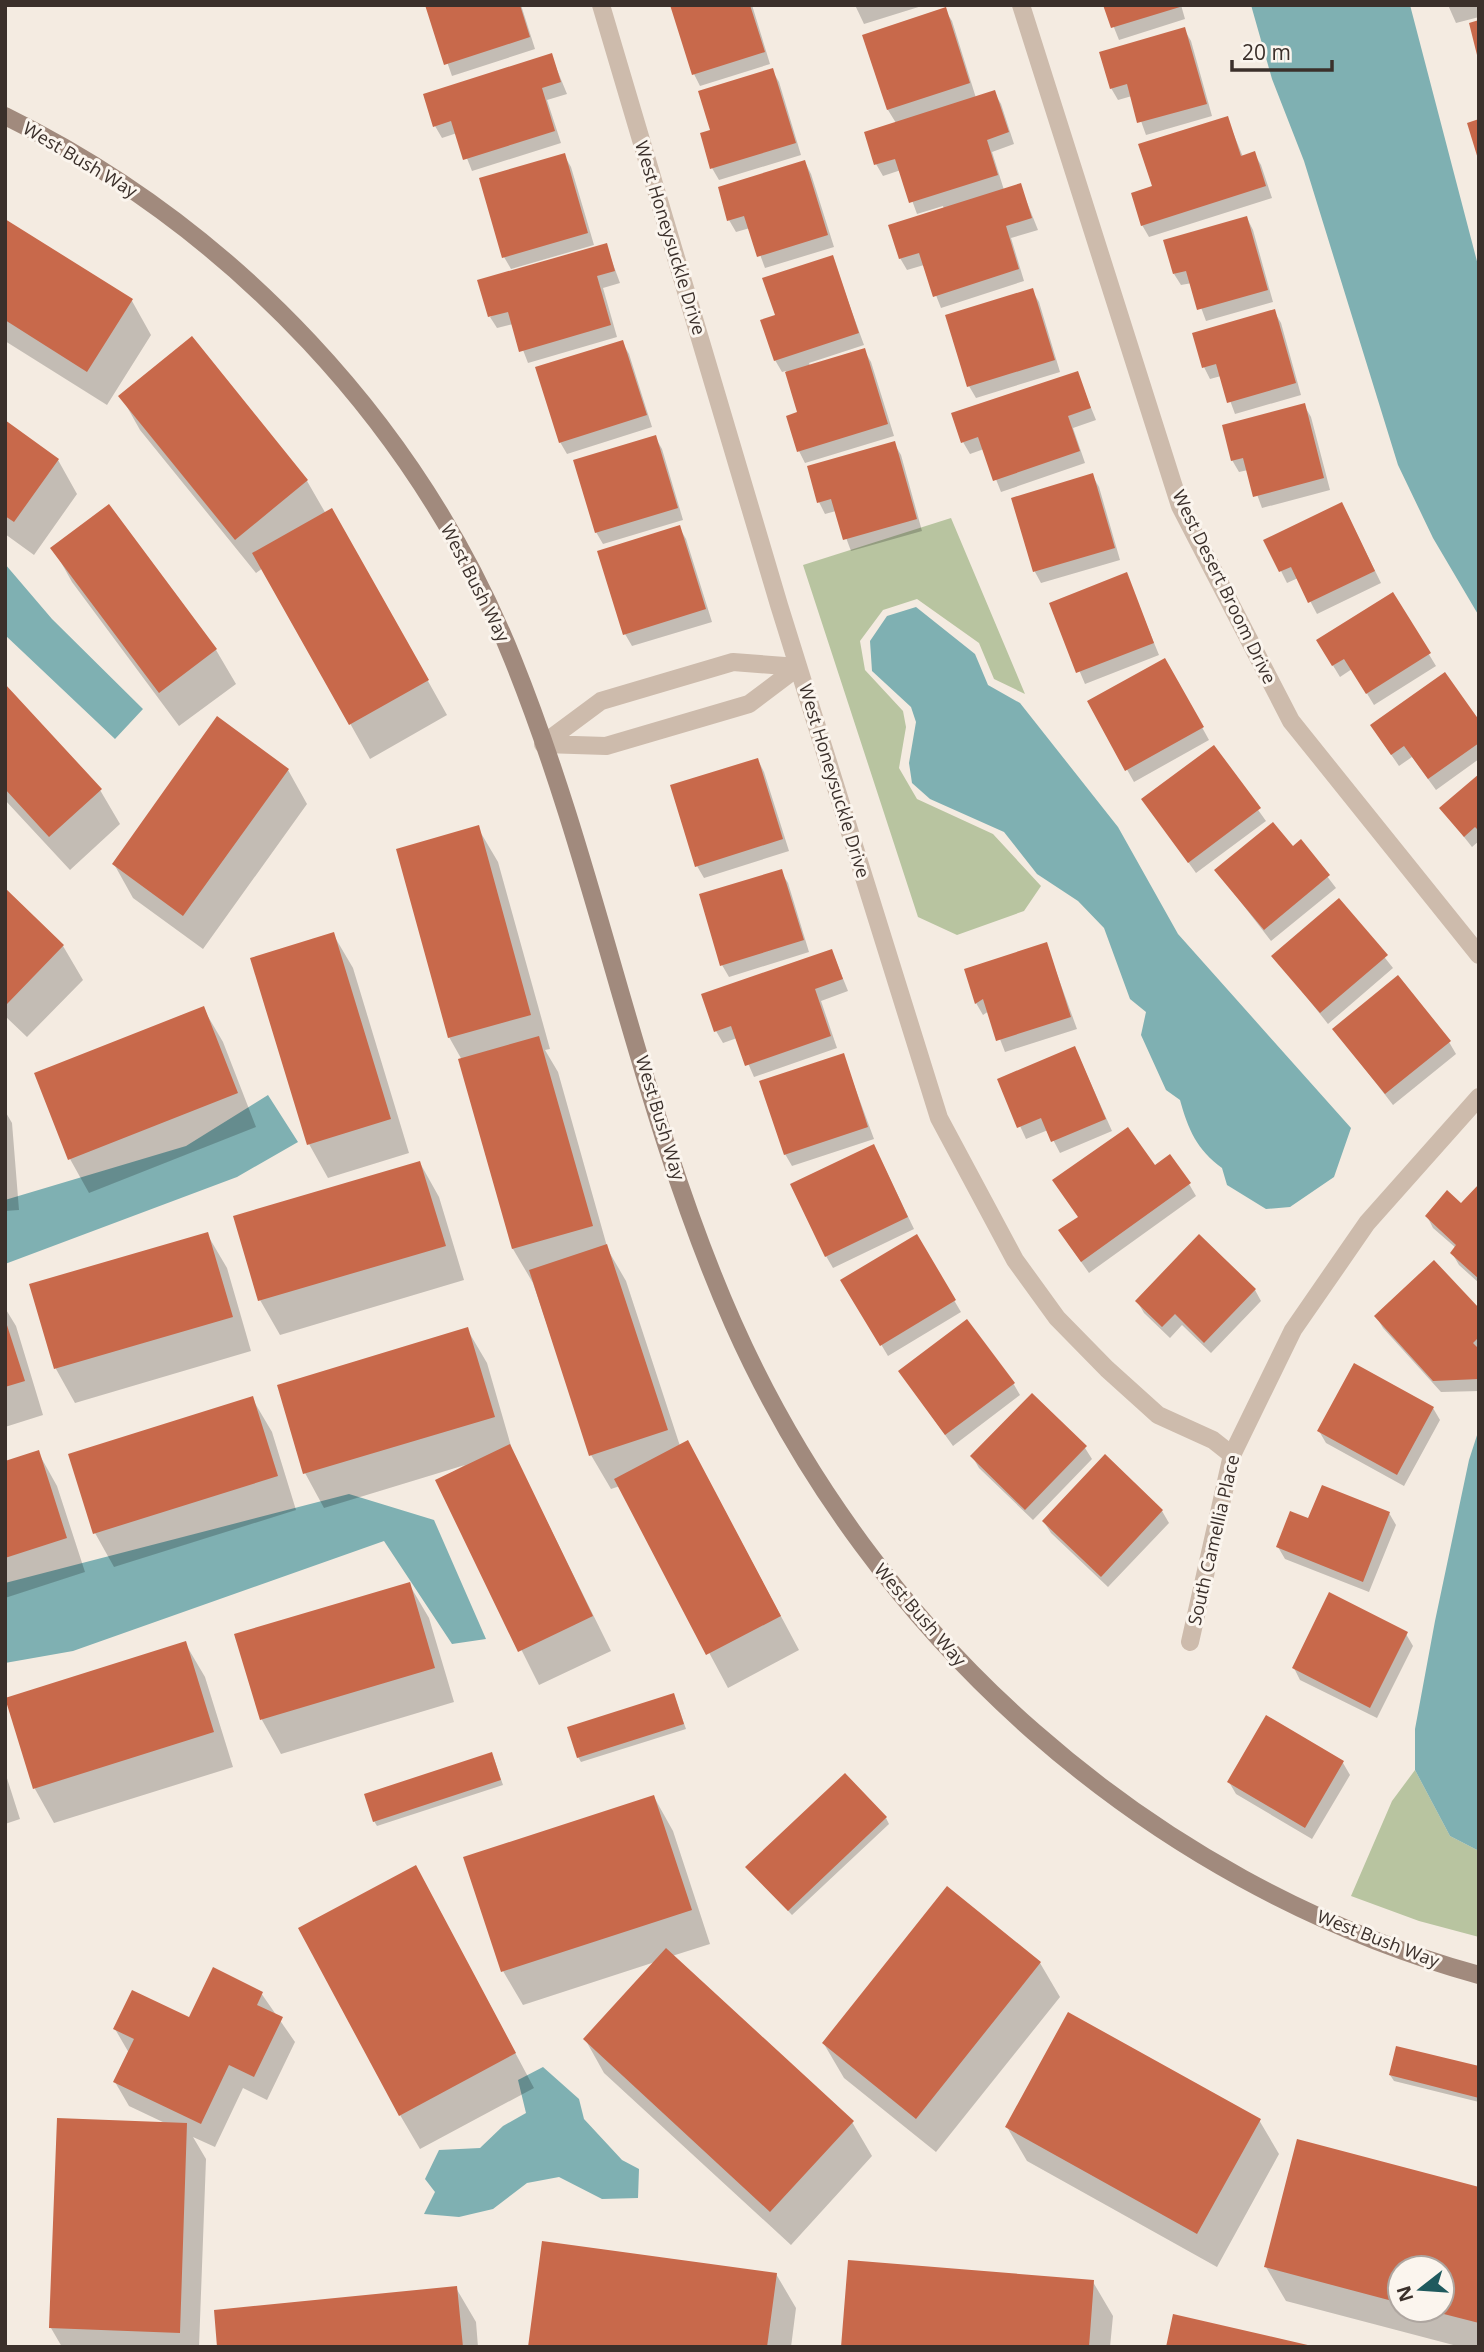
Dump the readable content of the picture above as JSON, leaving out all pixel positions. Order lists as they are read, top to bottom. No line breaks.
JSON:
{"streets":{"street":["West Bush Way","West Honeysuckle Drive","West Desert Broom Drive","South Camellia Place"]},"crossings":[["West Honeysuckle Drive","South Camellia Place"]],"scale_bar":"20 m","north":"left"}
